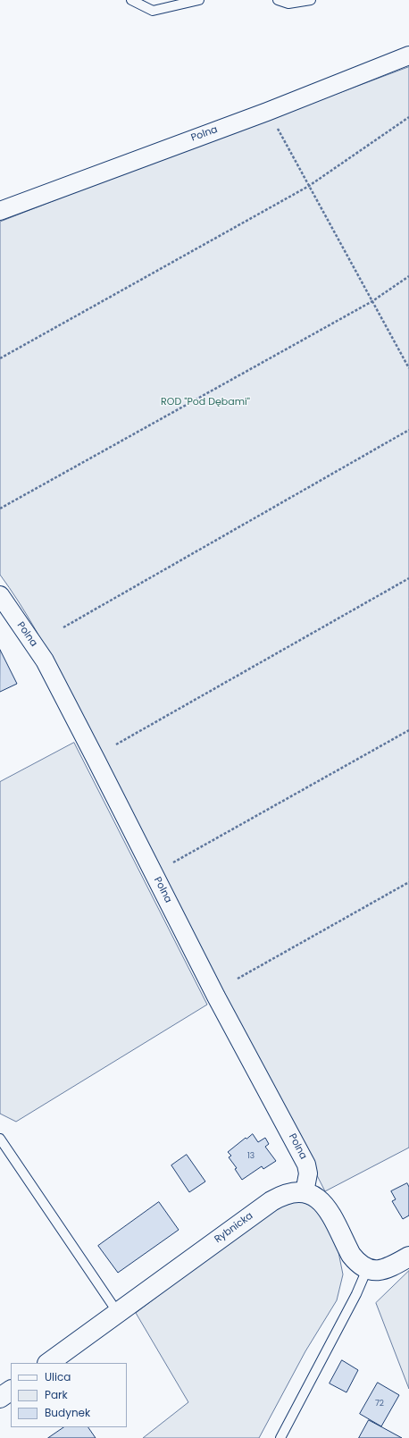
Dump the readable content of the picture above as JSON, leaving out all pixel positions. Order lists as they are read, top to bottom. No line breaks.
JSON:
{"streets":{"street":["Polna","Rybnicka"]},"crossings":[["Polna","Rybnicka"]],"parks":["ROD \"Pod Dębami\""],"house_numbers":["13","72"],"legend":["Ulica","Park","Budynek"]}
